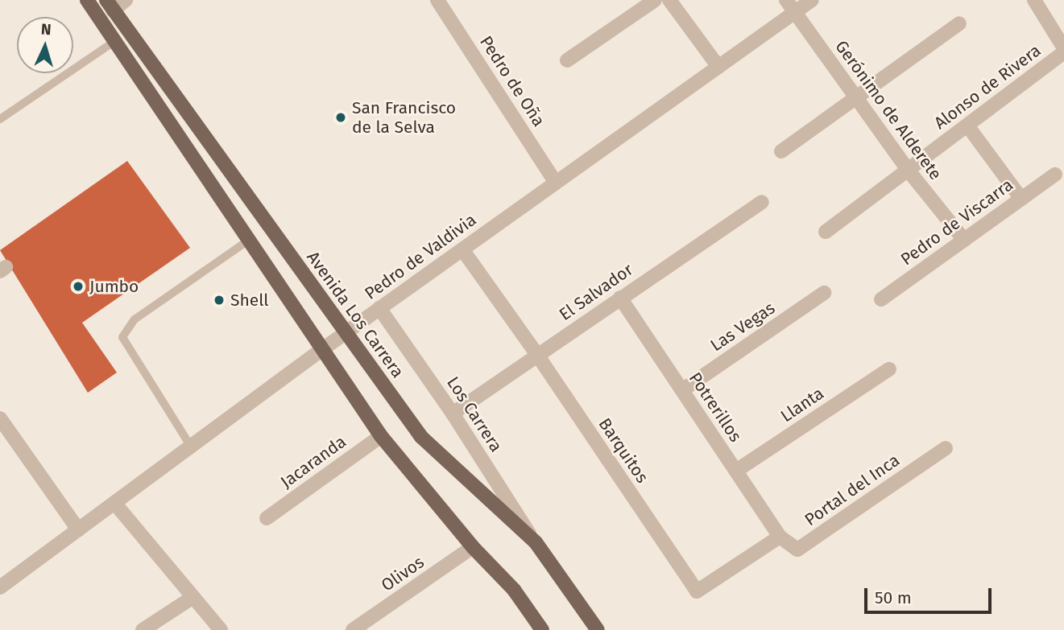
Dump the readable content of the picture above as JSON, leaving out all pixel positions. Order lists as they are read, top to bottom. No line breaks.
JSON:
{"streets":{"main road":["Avenida Los Carrera"],"street":["Pedro de Oña","Alonso de Rivera","Gerónimo de Alderete","Pedro de Viscarra","Pedro de Valdivia","El Salvador","Las Vegas","Llanta","Potrerillos","Los Carrera","Barquitos","Jacaranda","Portal del Inca","Olivos"]},"crossings":[["Pedro de Oña","Pedro de Valdivia"],["Alonso de Rivera","Gerónimo de Alderete"],["Gerónimo de Alderete","Pedro de Viscarra"],["Gerónimo de Alderete","Pedro de Valdivia"],["Pedro de Valdivia","Avenida Los Carrera"],["Pedro de Valdivia","Los Carrera"],["Pedro de Valdivia","Barquitos"],["El Salvador","Potrerillos"],["El Salvador","Los Carrera"],["El Salvador","Barquitos"],["Avenida Los Carrera","Los Carrera"],["Las Vegas","Potrerillos"],["Llanta","Potrerillos"],["Potrerillos","Barquitos"],["Potrerillos","Portal del Inca"],["Barquitos","Portal del Inca"]],"places":["San Francisco de la Selva","Jumbo","Shell"],"scale_bar":"50 m","north":"top"}
